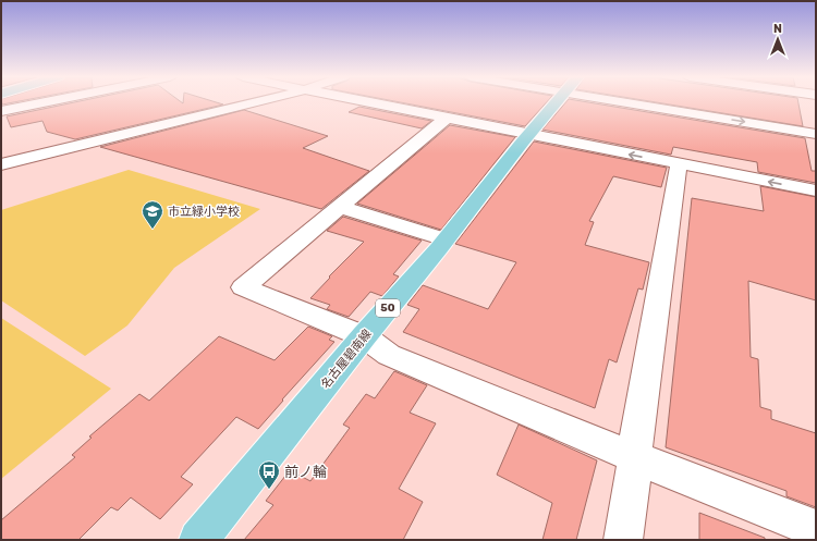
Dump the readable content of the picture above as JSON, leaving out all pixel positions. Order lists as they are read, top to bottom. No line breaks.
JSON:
{"streets":{"main road":["50","名古屋碧南線"]},"places":{"school or university":["市立緑小学校"],"bus stop":["前ノ輪"]},"north":"top"}
